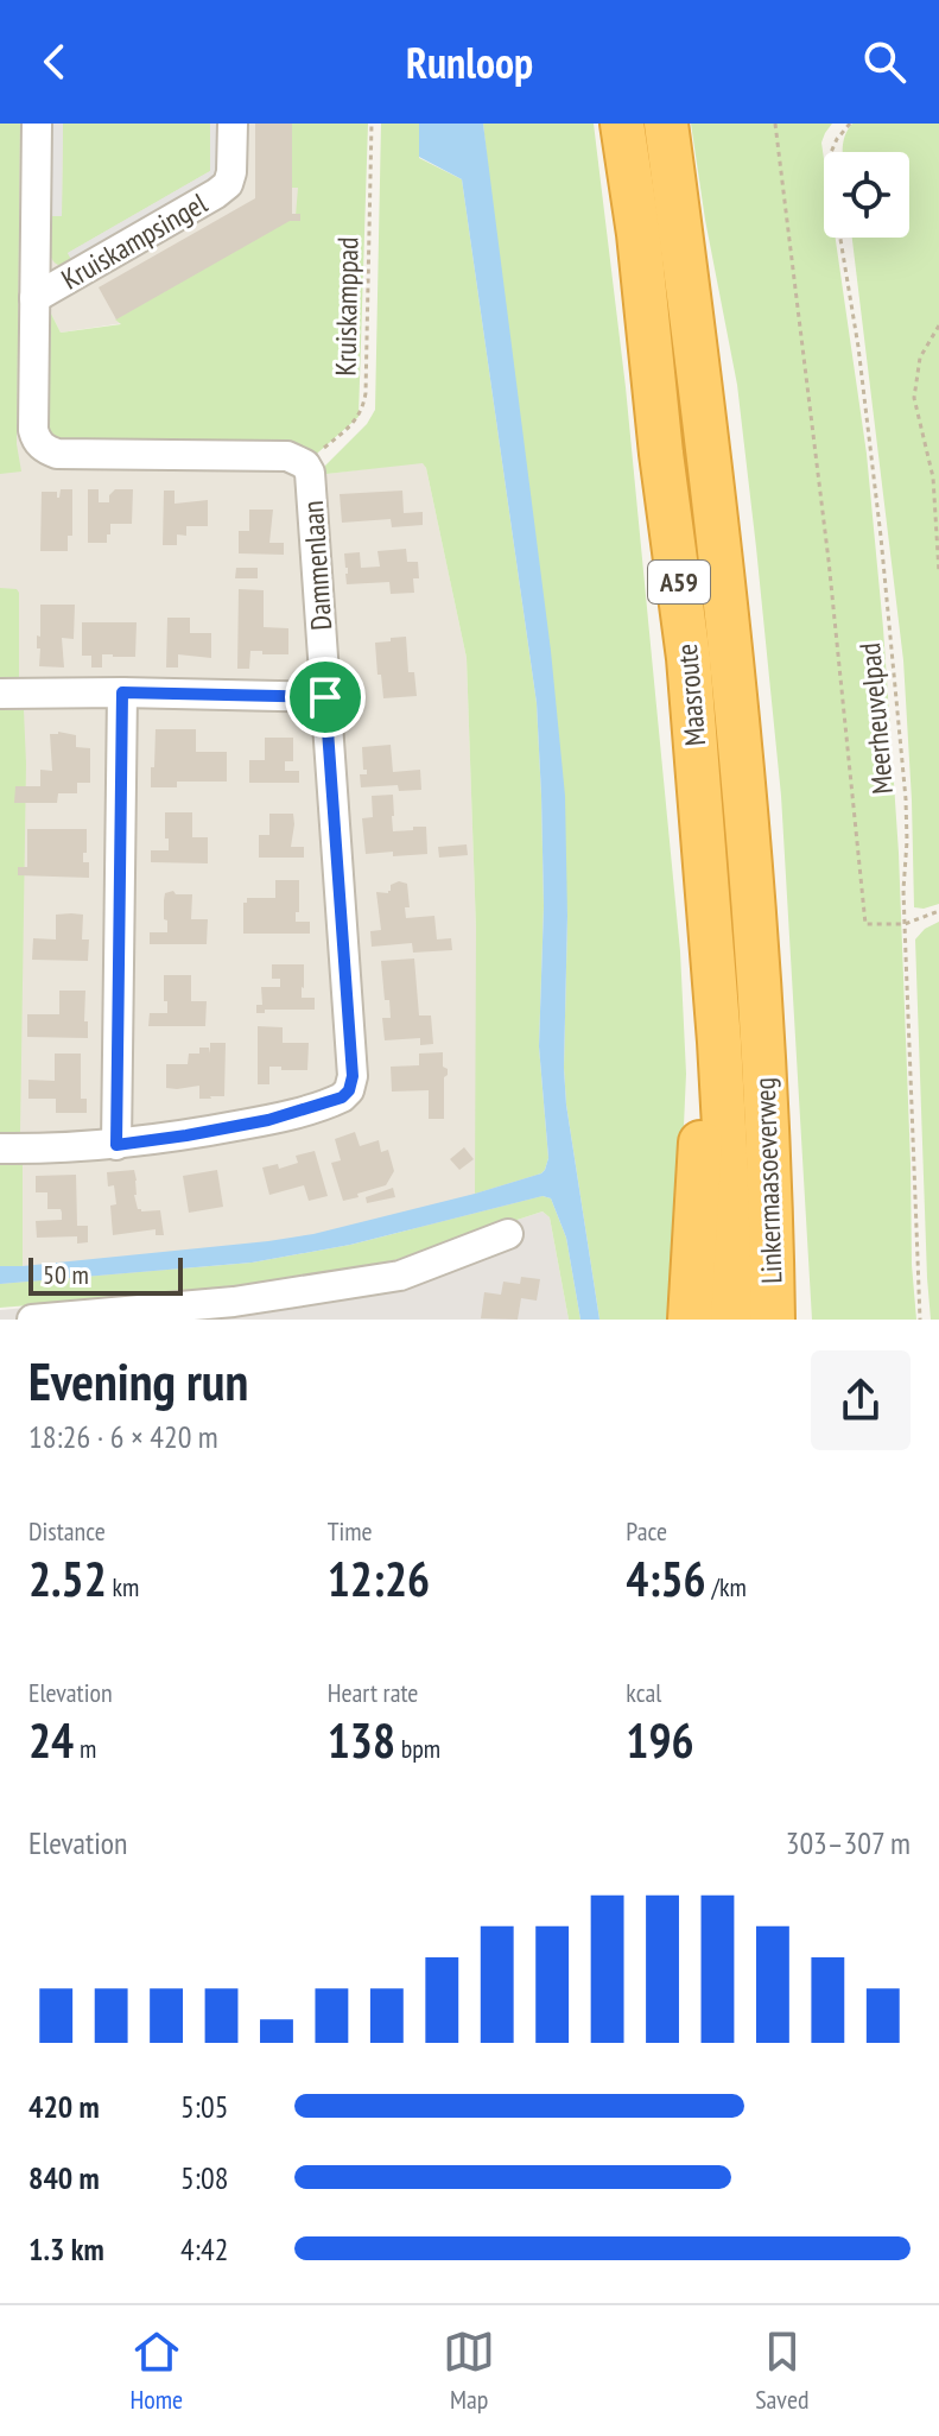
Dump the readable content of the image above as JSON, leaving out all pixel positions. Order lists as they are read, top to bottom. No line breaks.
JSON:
{"streets":{"highway":["A59","Maasroute","Linkermaasoeverweg"],"street":["Kruiskampsingel","Dammenlaan"],"path":["Kruiskamppad","Meerheuvelpad"]},"crossings":[["Kruiskampsingel","Dammenlaan"],["Kruiskamppad","Dammenlaan"],["A59","Maasroute"],["A59","Linkermaasoeverweg"],["Maasroute","Linkermaasoeverweg"]],"scale_bar":"50 m","page":{"header":"Runloop","scale":"50 m","heading":["Evening run","18:26 · 6 × 420 m"],"stats":[["Distance","2.52 km"],["Time","12:26"],["Pace","4:56 /km"],["Elevation","24 m"],["Heart rate","138 bpm"],["kcal","196"]],"chart":["Elevation","303–307 m"],"list":[{"name":"420 m","note":"5:05"},{"name":"840 m","note":"5:08"},{"name":"1.3 km","note":"4:42"}],"tabs":["Home","Map","Saved"]}}
